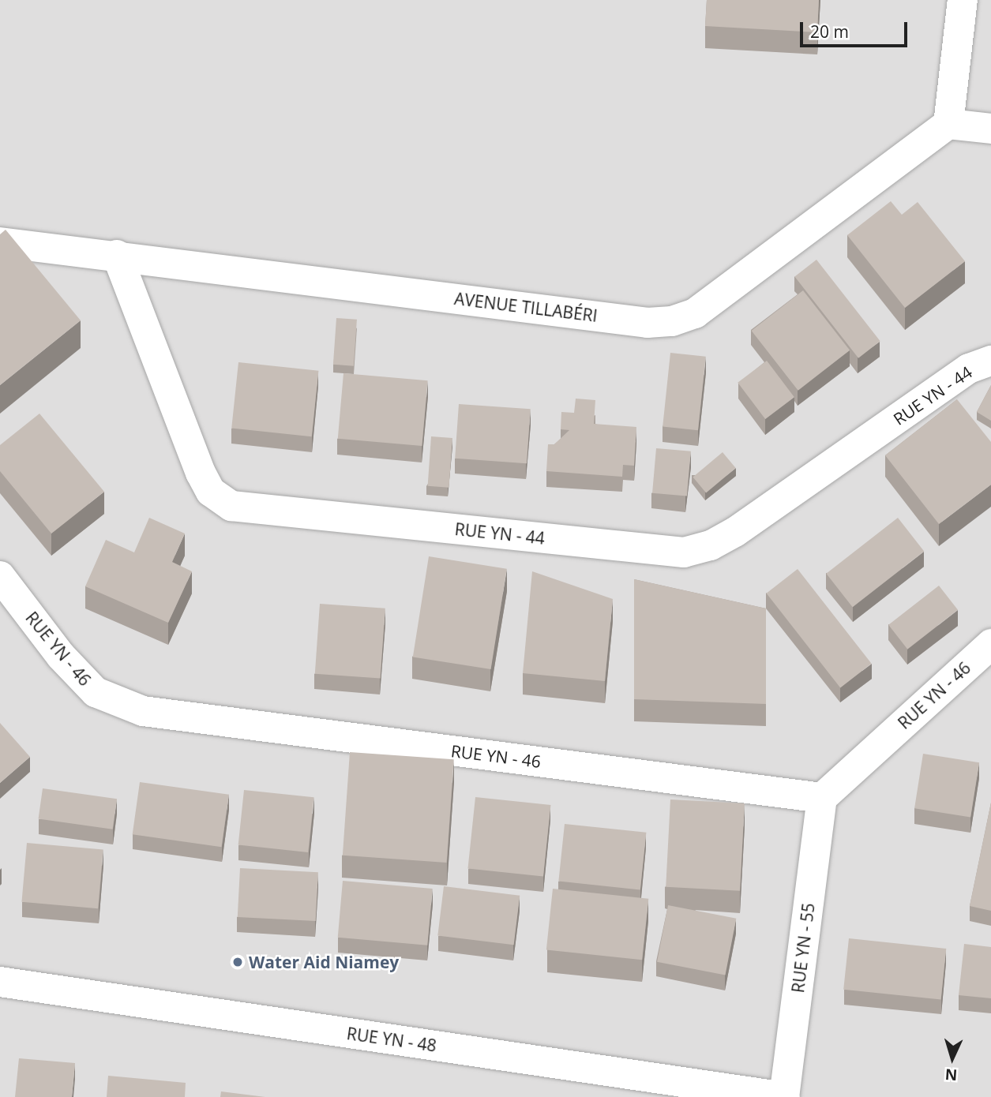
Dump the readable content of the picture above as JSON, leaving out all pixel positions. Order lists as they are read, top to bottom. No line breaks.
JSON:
{"streets":{"street":["AVENUE TILLABÉRI","RUE YN - 44","RUE YN - 46","RUE YN - 55","RUE YN - 48"]},"crossings":[["AVENUE TILLABÉRI","RUE YN - 44"],["RUE YN - 46","RUE YN - 55"],["RUE YN - 55","RUE YN - 48"]],"places":["Water Aid Niamey"],"scale_bar":"20 m","north":"bottom"}
